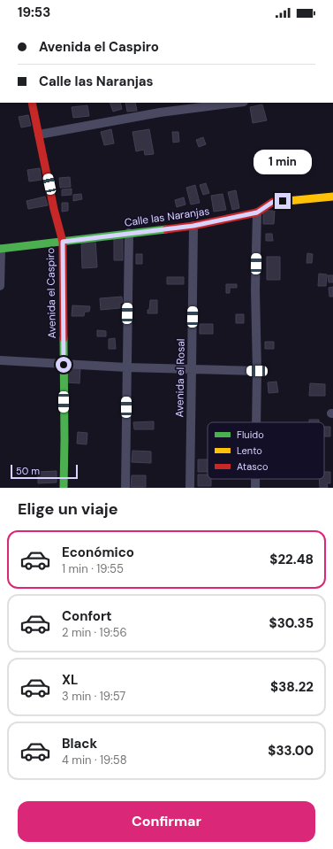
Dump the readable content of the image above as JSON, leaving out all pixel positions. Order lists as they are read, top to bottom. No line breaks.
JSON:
{"streets":{"street":["Calle las Naranjas","Avenida el Caspiro","Avenida el Rosal"]},"crossings":[["Calle las Naranjas","Avenida el Caspiro"],["Calle las Naranjas","Avenida el Rosal"]],"legend":["Fluido","Lento","Atasco"],"scale_bar":"50 m","page":{"status":"19:53","banner":["Avenida el Caspiro","Calle las Naranjas"],"bubble":"1 min","scale":"50 m","heading":"Elige un viaje","list":[{"name":"Económico","note":"1 min · 19:55","value":"$22.48"},{"name":"Confort","note":"2 min · 19:56","value":"$30.35"},{"name":"XL","note":"3 min · 19:57","value":"$38.22"},{"name":"Black","note":"4 min · 19:58","value":"$33.00"}],"buttons":"Confirmar"}}
